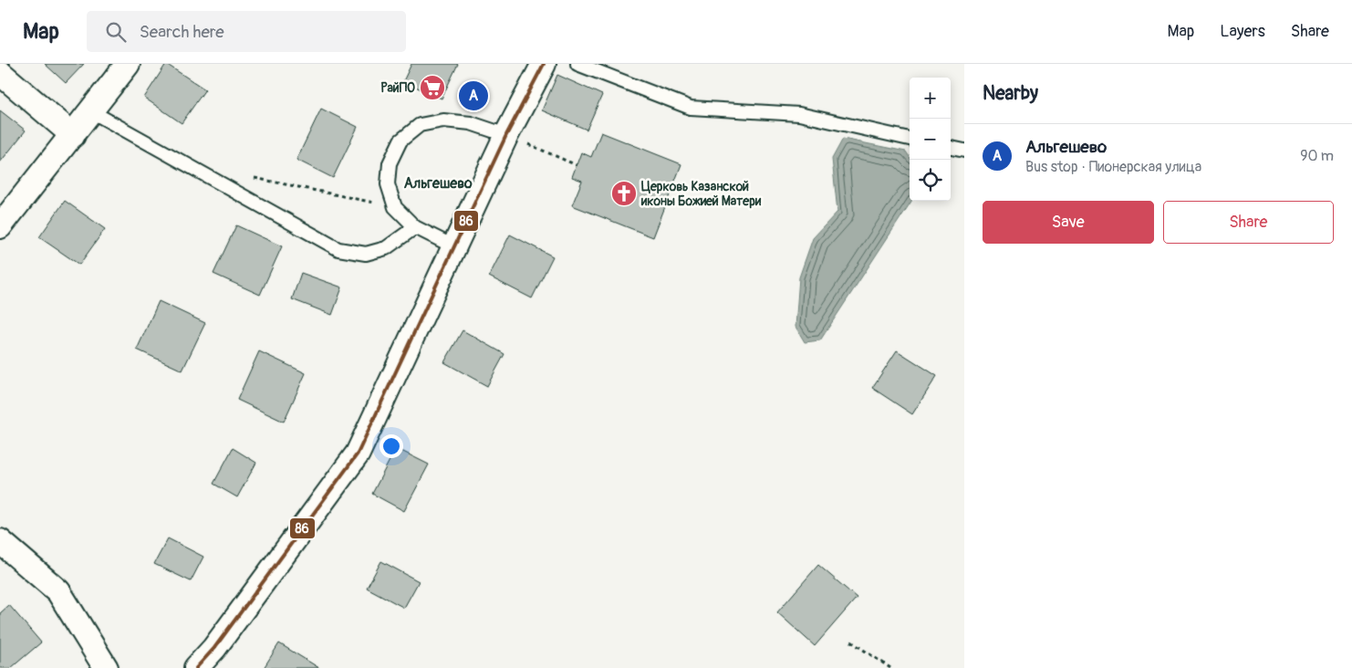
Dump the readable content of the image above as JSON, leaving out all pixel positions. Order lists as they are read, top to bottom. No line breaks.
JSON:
{"districts":["Альгешево"],"places":{"supermarket":["РайПО"],"church":["Церковь Казанской иконы Божией Матери"]},"lines":["transit line 86"],"page":{"header":"Map","search":"Search here","nav":["Map","Layers","Share"],"heading":"Nearby","map_buttons":["+","−"],"pins":"A","list":[{"mark":"A","name":"Альгешево","note":"Bus stop · Пионерская улица","value":"90 m"}],"buttons":["Save","Share"]}}
